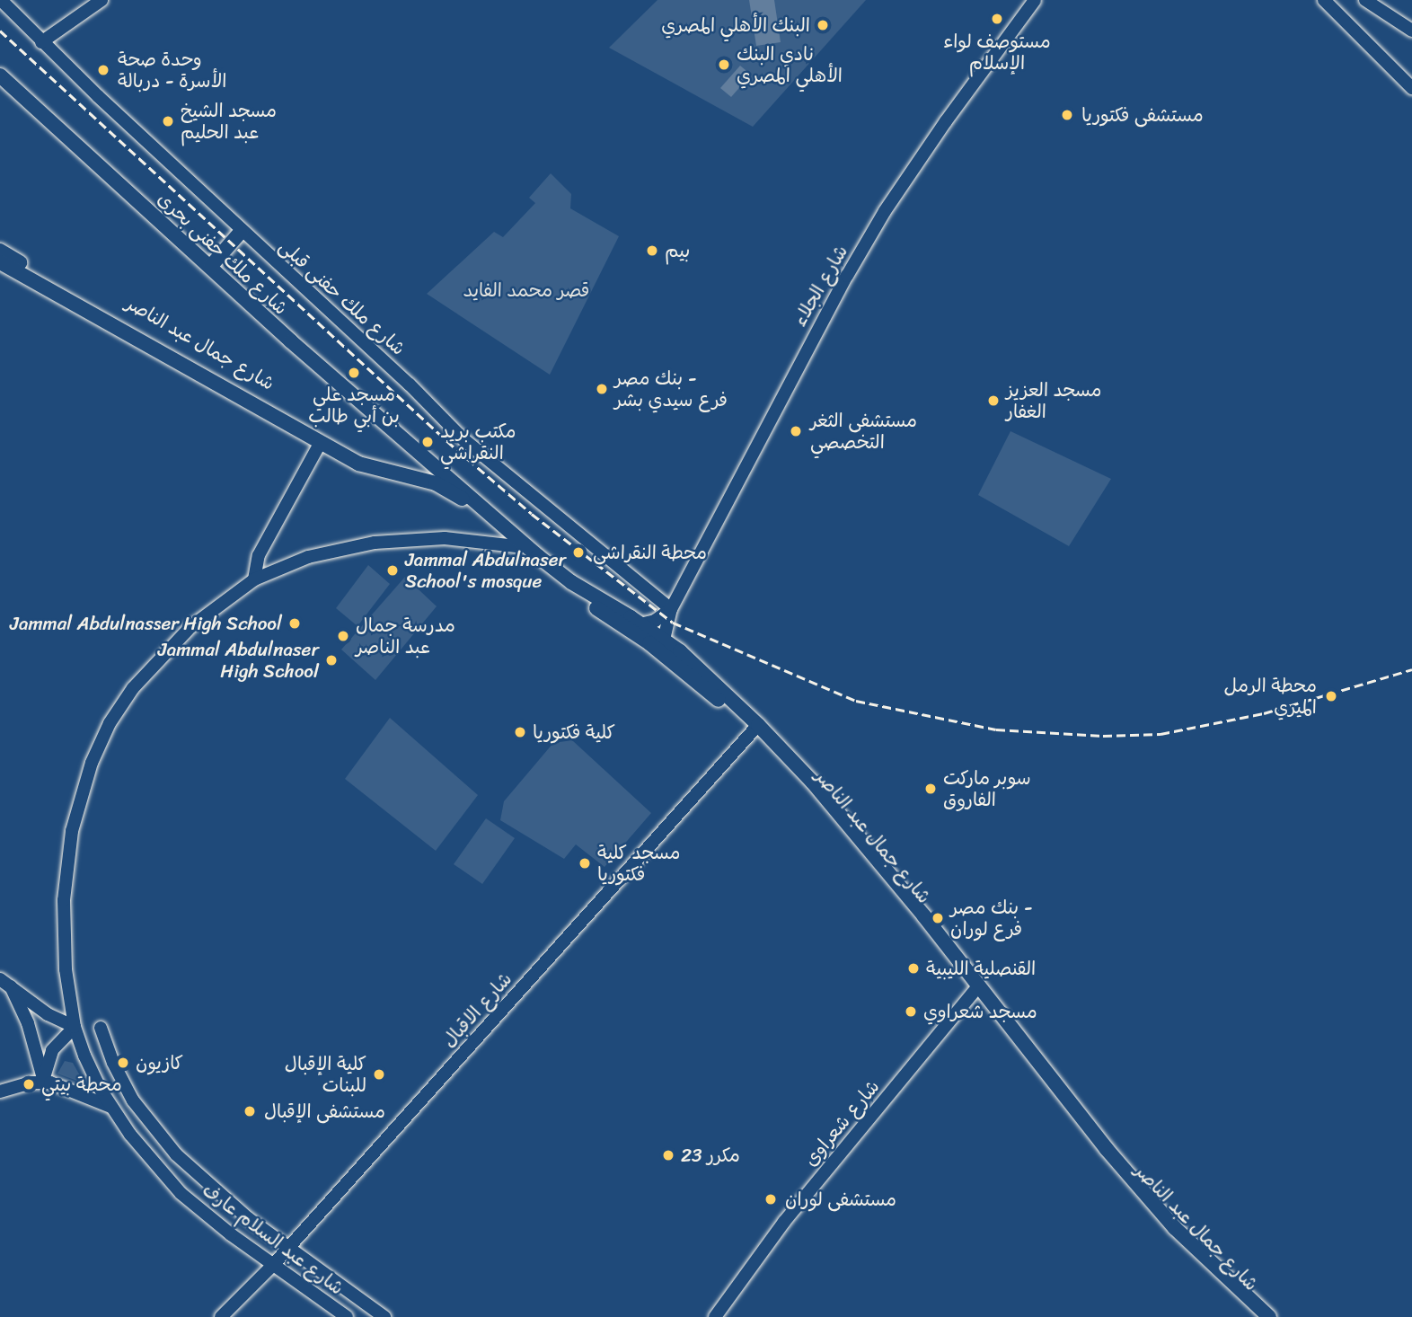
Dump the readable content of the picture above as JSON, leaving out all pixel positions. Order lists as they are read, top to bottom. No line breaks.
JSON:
{"streets":{"main road":["شارع ملك حفنى بحرى","شارع جمال عبد الناصر"],"street":["شارع الجلاء","شارع ملك حفنى قبلى","شارع الاقبال","شارع شعراوى","شارع عبد السلام عارف"]},"crossings":[["شارع ملك حفنى بحرى","شارع جمال عبد الناصر"],["شارع الجلاء","شارع ملك حفنى قبلى"],["شارع الجلاء","شارع جمال عبد الناصر"],["شارع جمال عبد الناصر","شارع الاقبال"],["شارع جمال عبد الناصر","شارع شعراوى"],["شارع جمال عبد الناصر","شارع عبد السلام عارف"],["شارع الاقبال","شارع عبد السلام عارف"]],"parks":["قصر محمد الفايد"],"places":["مستوصف لواء الإسلام","البنك الأهلي المصري","نادي البنك الأهلي المصري","وحدة صحة الأسرة - دربالة","مستشفى فكتوريا","مسجد الشيخ عبد الحليم","بيم","مسجد علي بن أبي طالب","بنك مصر - فرع سيدي بشر","مسجد العزيز الغفار","مستشفى الثغر التخصصي","مكتب بريد النقراشي","محطة النقراشى","Jammal Abdulnaser School's mosque","Jammal Abdulnasser High School","مدرسة جمال عبد الناصر","Jammal Abdulnaser High School","محطة الرمل الميري","كلية فكتوريا","سوبر ماركت الفاروق","مسجد كلية فكتوريا","بنك مصر - فرع لوران","القنصلية الليبية","مسجد شعراوي","كازيون","كلية الإقبال للبنات","محطة بيتي","مستشفى الإقبال","23 مكرر","مستشفى لوران"]}
